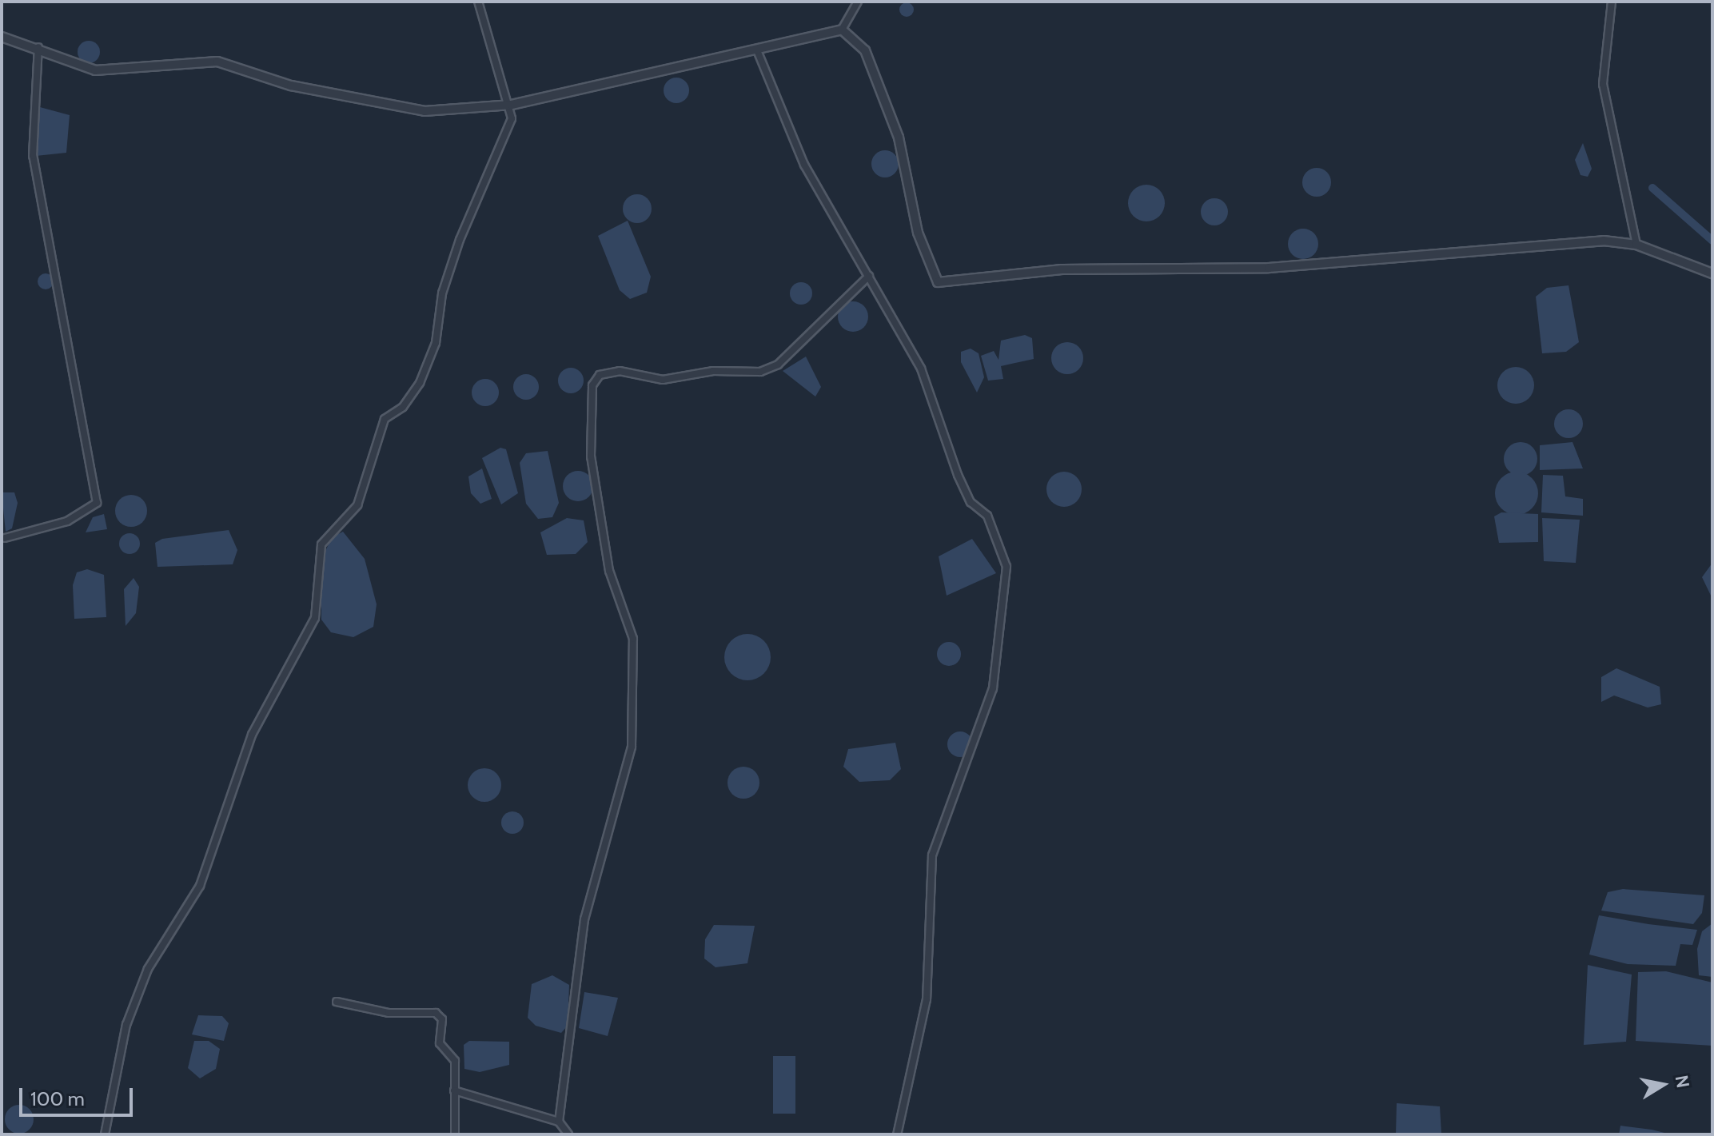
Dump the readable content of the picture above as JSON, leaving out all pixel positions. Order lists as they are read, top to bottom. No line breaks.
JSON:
{"scale_bar":"100 m","north":"right"}
